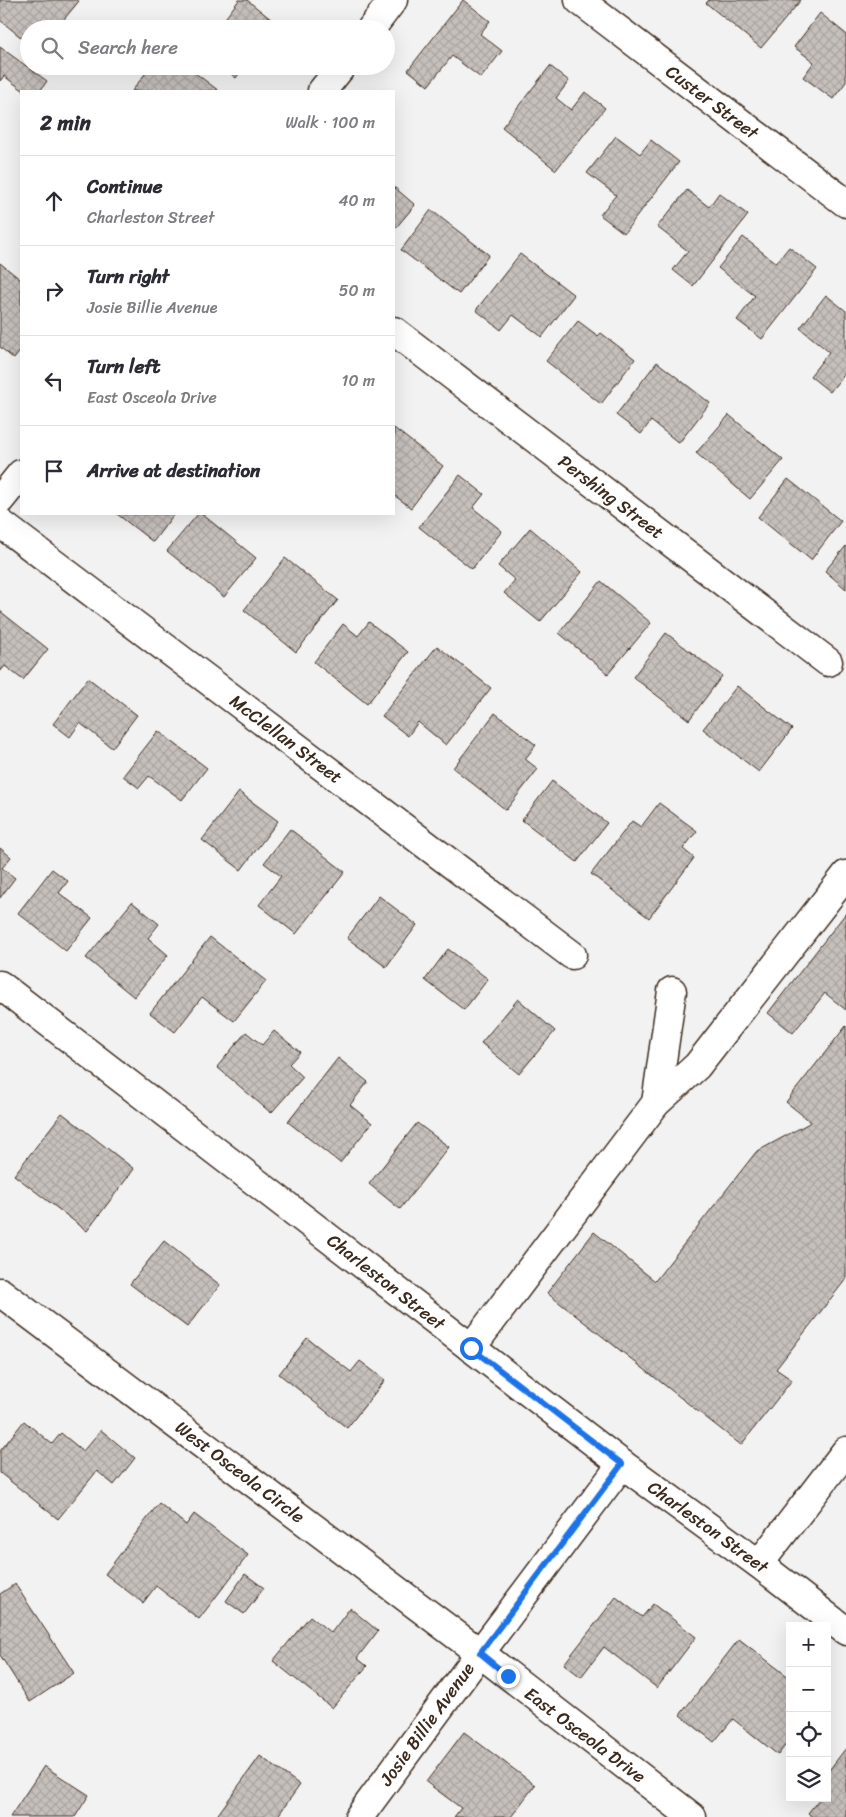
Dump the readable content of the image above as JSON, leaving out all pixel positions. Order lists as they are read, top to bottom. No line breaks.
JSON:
{"streets":{"street":["Custer Street","Pershing Street","McClellan Street","Charleston Street","West Osceola Circle","Josie Billie Avenue","East Osceola Drive"]},"crossings":[["Charleston Street","Josie Billie Avenue"],["West Osceola Circle","Josie Billie Avenue"],["West Osceola Circle","East Osceola Drive"],["Josie Billie Avenue","East Osceola Drive"]],"page":{"search":"Search here","heading":["2 min","Walk · 100 m"],"list":[["Continue","Charleston Street","40 m"],["Turn right","Josie Billie Avenue","50 m"],["Turn left","East Osceola Drive","10 m"],"Arrive at destination"],"map_buttons":["+","−"]}}
